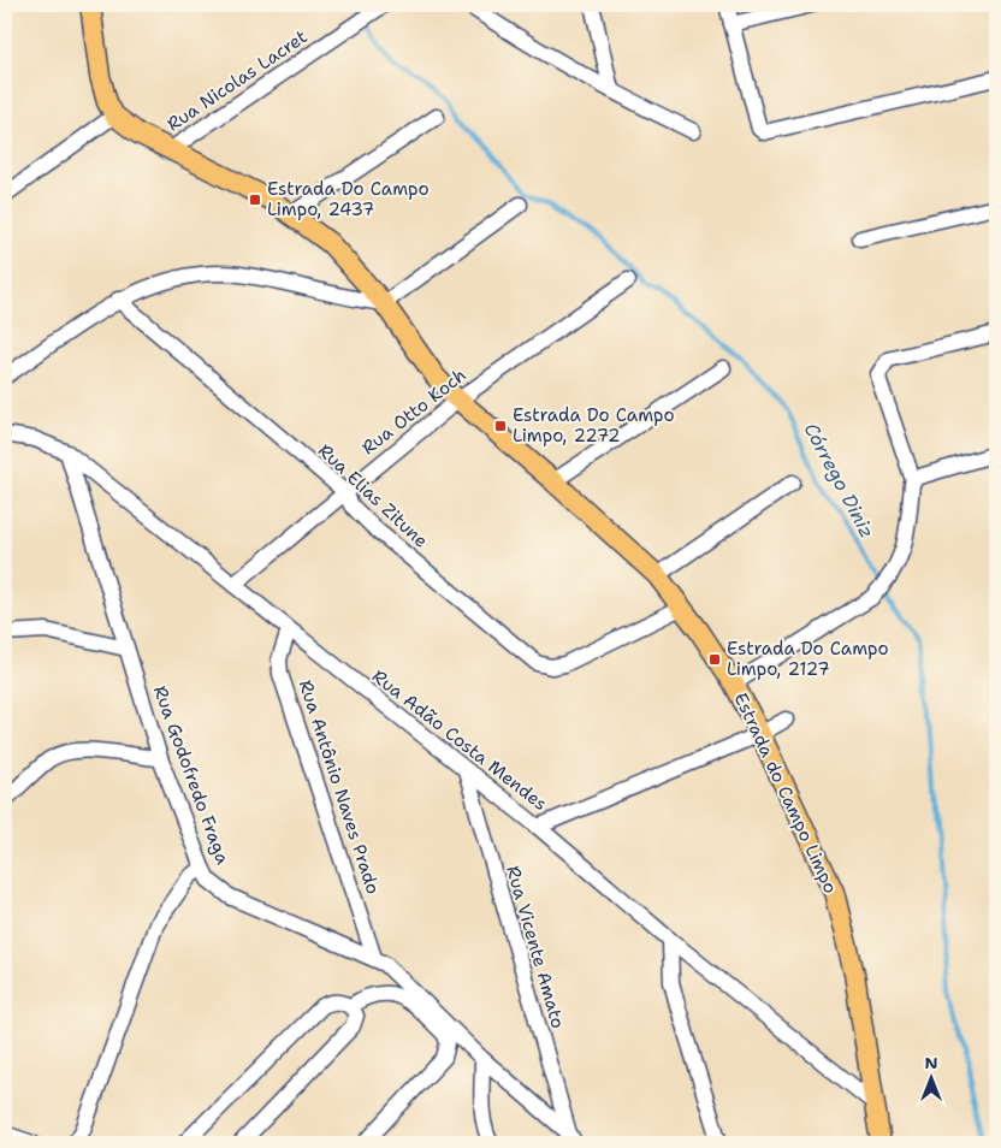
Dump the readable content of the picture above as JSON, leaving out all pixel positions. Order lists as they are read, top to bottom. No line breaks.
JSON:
{"streets":{"main road":["Estrada do Campo Limpo"],"street":["Rua Nicolas Lacret","Rua Otto Koch","Rua Elias Zitune","Rua Adão Costa Mendes","Rua Godofredo Fraga","Rua Antônio Naves Prado","Rua Vicente Amato"]},"crossings":[["Rua Nicolas Lacret","Estrada do Campo Limpo"],["Rua Otto Koch","Rua Elias Zitune"],["Rua Otto Koch","Rua Adão Costa Mendes"],["Rua Otto Koch","Estrada do Campo Limpo"],["Rua Elias Zitune","Estrada do Campo Limpo"],["Rua Adão Costa Mendes","Rua Godofredo Fraga"],["Rua Adão Costa Mendes","Rua Antônio Naves Prado"],["Rua Adão Costa Mendes","Estrada do Campo Limpo"],["Rua Adão Costa Mendes","Rua Vicente Amato"],["Rua Godofredo Fraga","Rua Antônio Naves Prado"],["Rua Godofredo Fraga","Rua Vicente Amato"]],"water":["Córrego Diniz"],"places":{"transit":["Estrada Do Campo Limpo, 2437","Estrada Do Campo Limpo, 2272","Estrada Do Campo Limpo, 2127"]},"north":"top"}
